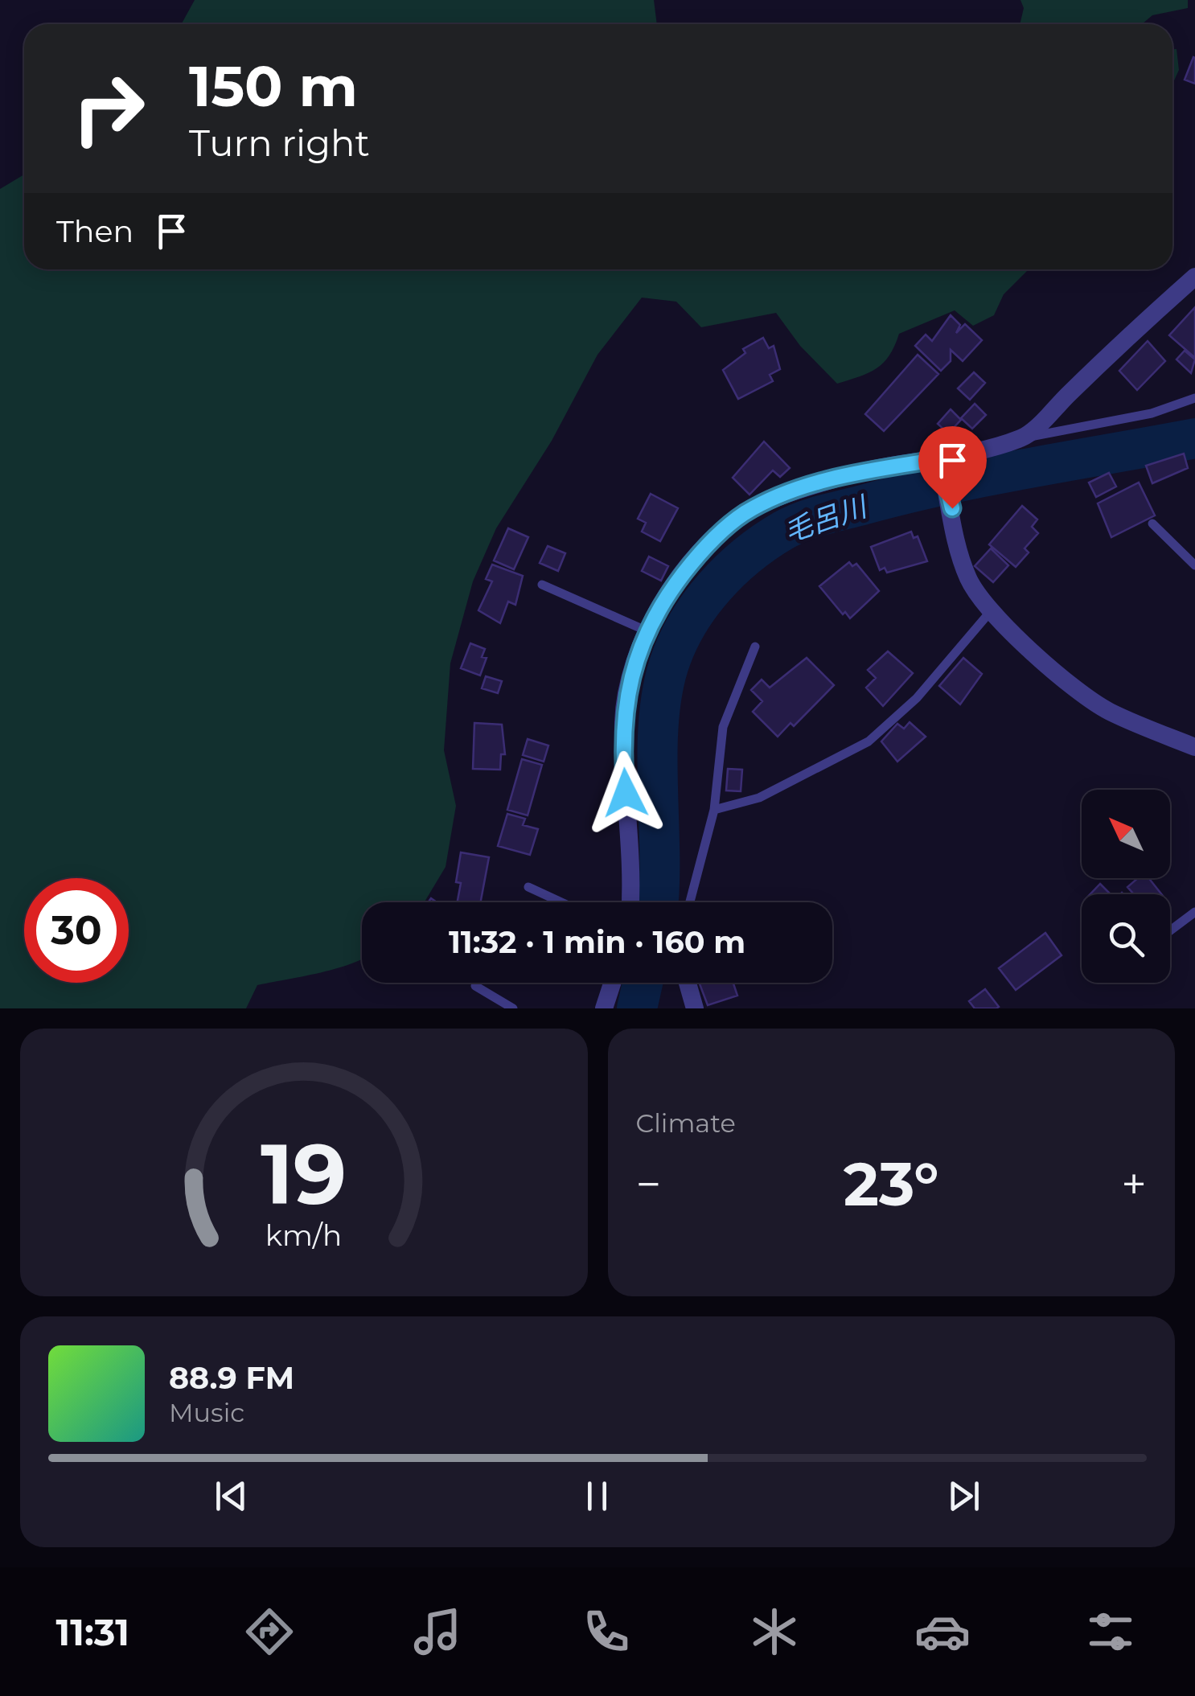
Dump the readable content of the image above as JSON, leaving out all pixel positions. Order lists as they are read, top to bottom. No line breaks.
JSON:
{"water":["毛呂川"],"north":"top left","page":{"turn":["150 m","Turn right"],"then":"Then","limit":"30","trip":"11:32 · 1 min · 160 m","tile":"Climate","heat":["−","23°","+"],"song":["88.9 FM","Music"],"tabs":"11:31","gauge":["19","km/h"]}}
